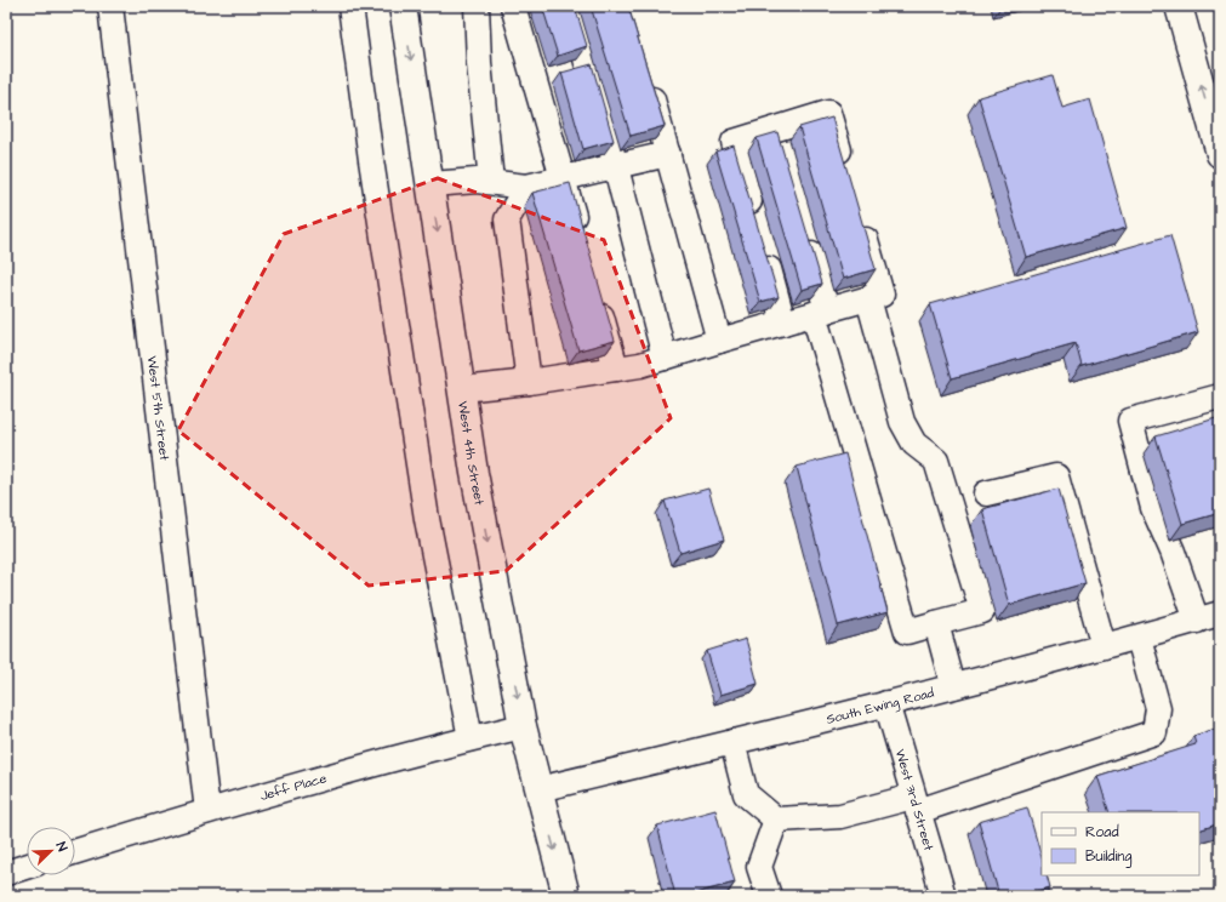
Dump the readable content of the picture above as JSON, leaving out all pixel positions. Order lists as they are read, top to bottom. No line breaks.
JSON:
{"streets":{"main road":["West 4th Street"],"street":["West 5th Street","South Ewing Road","Jeff Place","West 3rd Street"]},"crossings":[["West 5th Street","Jeff Place"],["West 4th Street","South Ewing Road"],["West 4th Street","Jeff Place"],["South Ewing Road","West 3rd Street"]],"one_way":["West 4th Street"],"legend":["Road","Building"],"north":"top right"}
